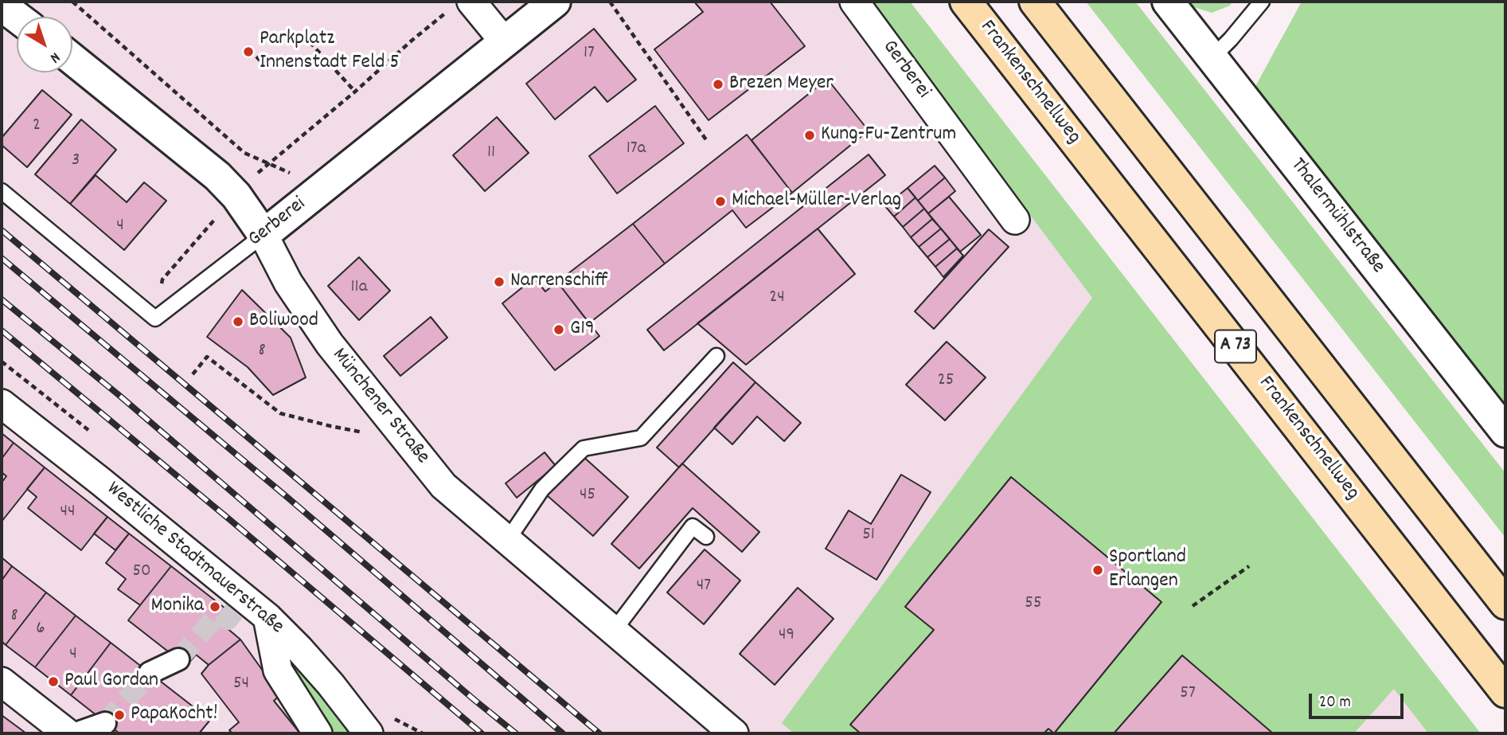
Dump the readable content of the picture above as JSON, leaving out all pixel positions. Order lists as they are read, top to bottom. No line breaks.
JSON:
{"streets":{"highway":["Frankenschnellweg","A 73"],"main road":["Gerberei","Thalermühlstraße","Münchener Straße"],"street":["Westliche Stadtmauerstraße"]},"crossings":[["Gerberei","Münchener Straße"]],"places":["Parkplatz Innenstadt Feld 5","Brezen Meyer","Kung-Fu-Zentrum","Michael-Müller-Verlag","Narrenschiff","Boliwood","G19","Sportland Erlangen","Monika","Paul Gordan","PapaKocht!"],"house_numbers":["17","2","17a","11","3","4","11a","24","8","25","45","44","51","50","47","55","8","6","49","4","54","57"],"scale_bar":"20 m","north":"bottom right"}
